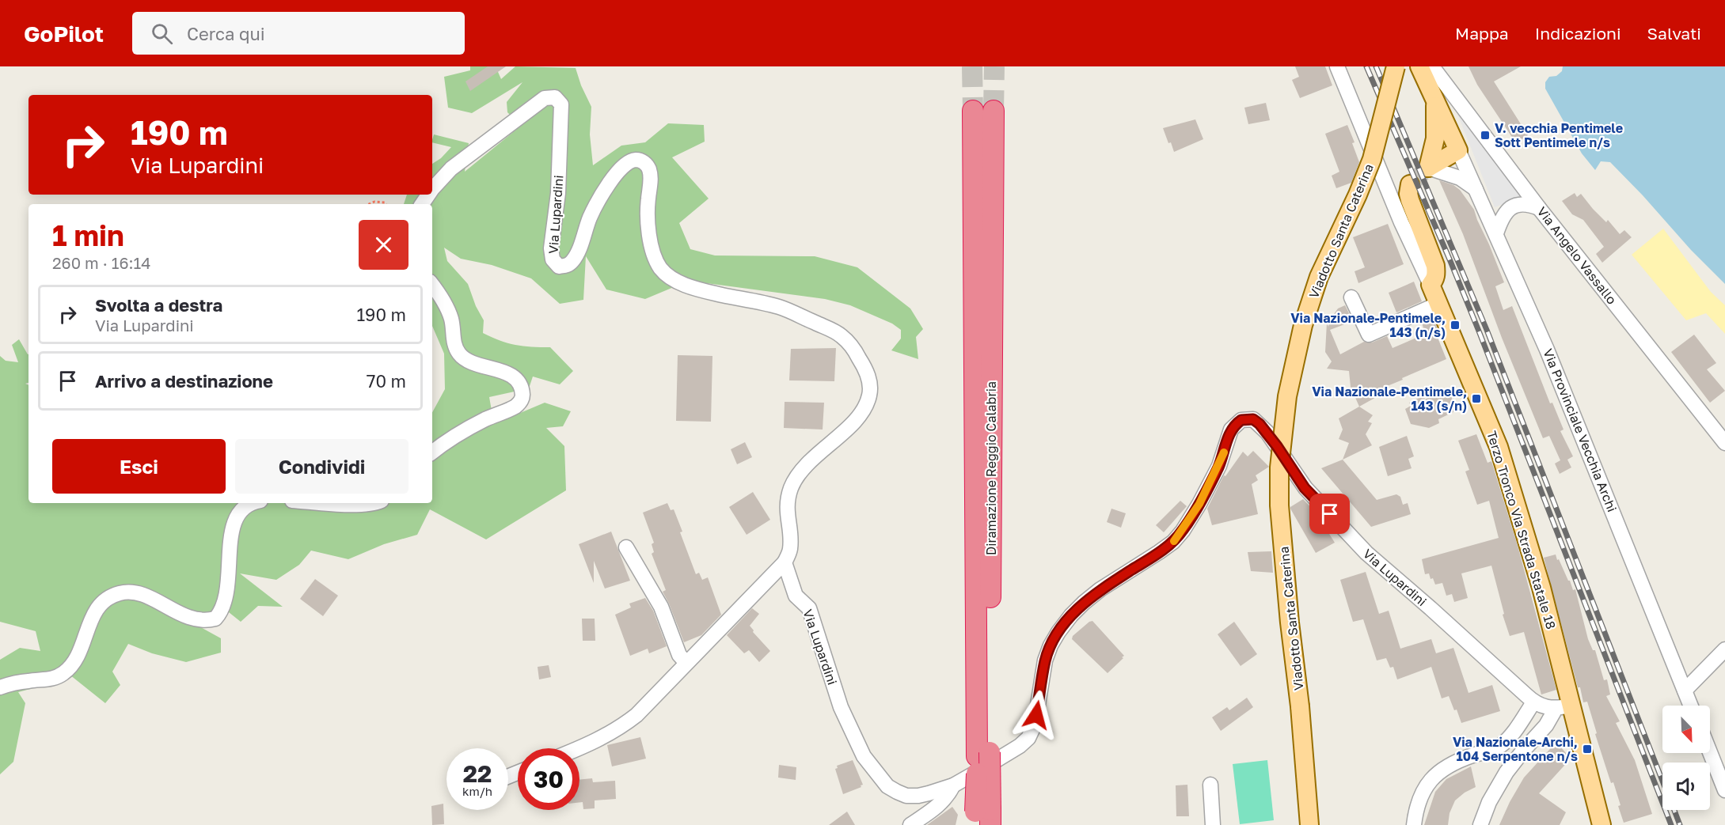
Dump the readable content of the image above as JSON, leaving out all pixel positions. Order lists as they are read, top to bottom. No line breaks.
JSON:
{"streets":{"highway":["Diramazione Reggio Calabria"],"main road":["Viadotto Santa Caterina","Terzo Tronco Via Strada Statale 18"],"street":["Via Lupardini","Via Angelo Vassallo","Via Provinciale Vecchia Archi"]},"crossings":[["Via Lupardini","Terzo Tronco Via Strada Statale 18"]],"places":{"transit":["V. vecchia Pentimele Sott Pentimele n/s","Via Nazionale-Pentimele, 143 (n/s)","Via Nazionale-Pentimele, 143 (s/n)","Via Nazionale-Archi, 104 Serpentone n/s"]},"north":"bottom right","page":{"header":"GoPilot","search":"Cerca qui","nav":["Mappa","Indicazioni","Salvati"],"turn":["190 m","Via Lupardini"],"heading":["1 min","260 m · 16:14"],"list":[{"name":"Svolta a destra","note":"Via Lupardini","value":"190 m"},{"name":"Arrivo a destinazione","value":"70 m"}],"buttons":["Esci","Condividi"],"speed":"22 km/h","limit":"30"}}
